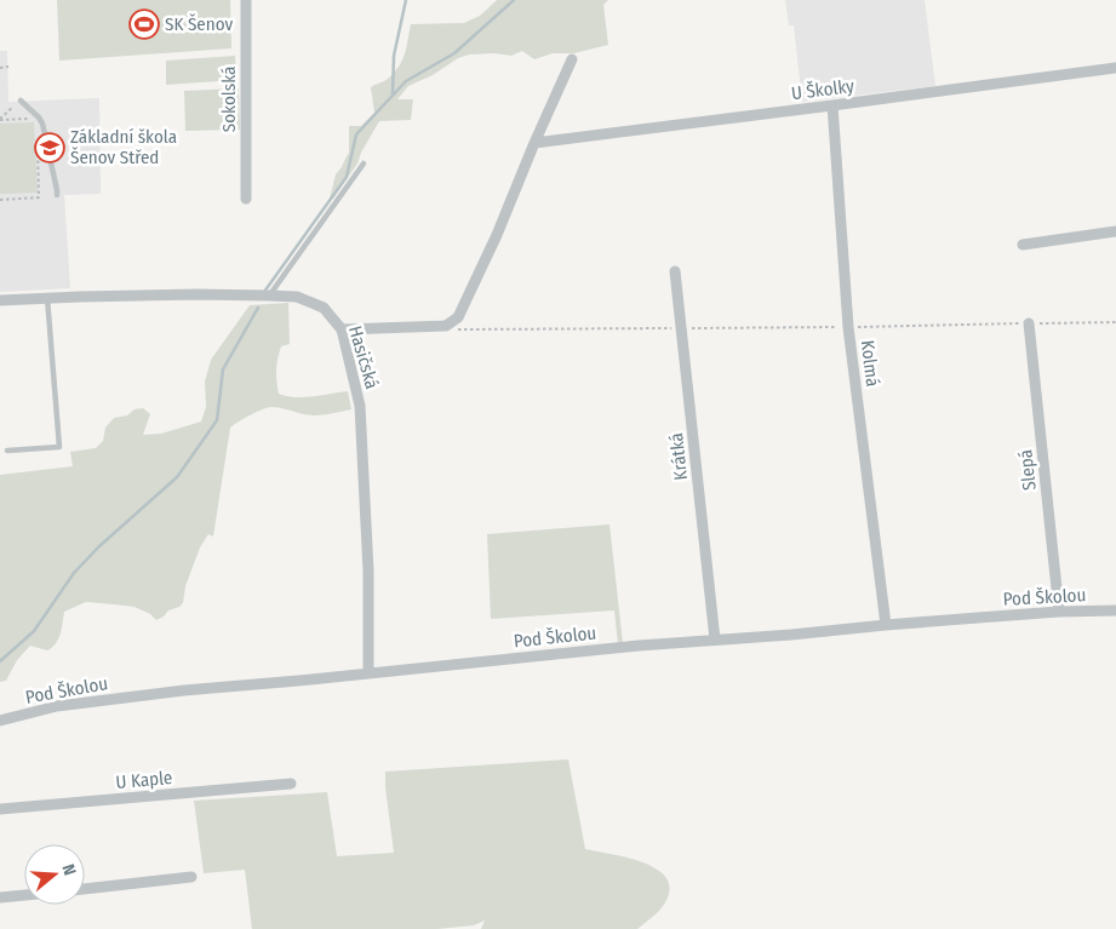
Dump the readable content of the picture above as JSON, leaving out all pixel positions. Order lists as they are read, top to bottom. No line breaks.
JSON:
{"streets":{"street":["U Školky","Sokolská","Hasičská","Kolmá","Krátká","Slepá","Pod Školou","U Kaple"]},"crossings":[["U Školky","Kolmá"],["Hasičská","Pod Školou"],["Kolmá","Pod Školou"],["Krátká","Pod Školou"],["Slepá","Pod Školou"]],"places":{"sports":["SK Šenov"],"school or university":["Základní škola Šenov Střed"]},"north":"right"}
